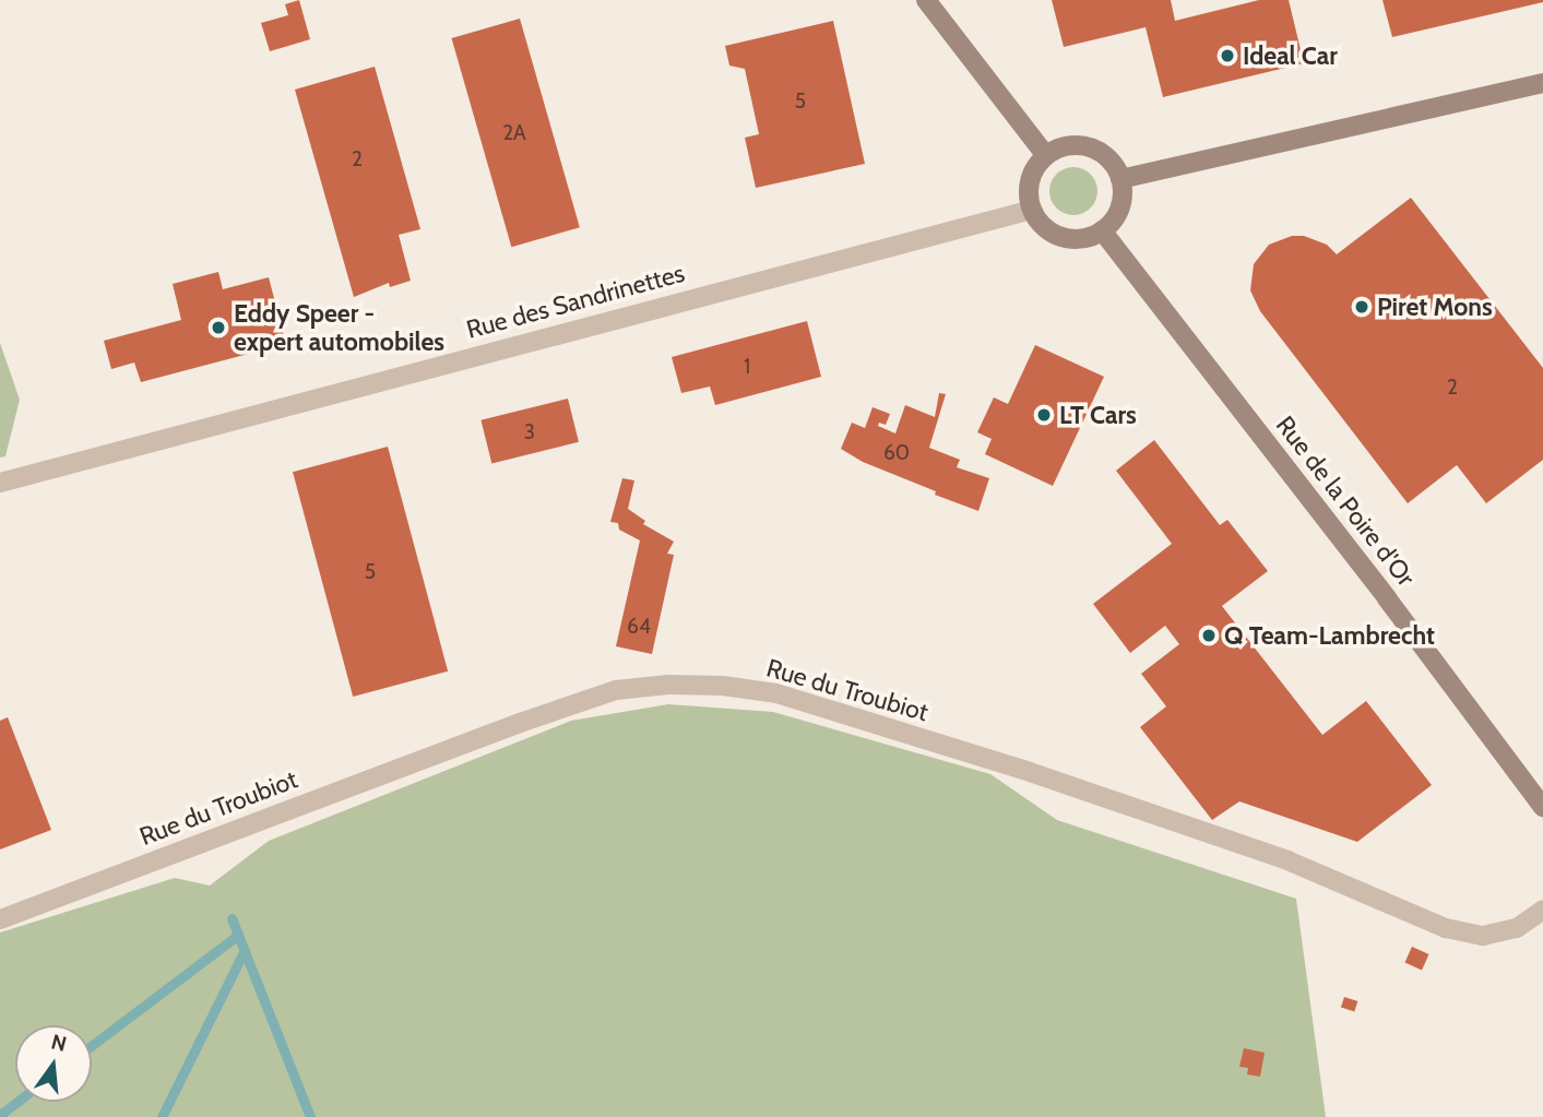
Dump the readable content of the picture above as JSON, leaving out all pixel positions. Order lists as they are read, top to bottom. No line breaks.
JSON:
{"streets":{"street":["Rue des Sandrinettes","Rue de la Poire d'Or","Rue du Troubiot"]},"crossings":[["Rue des Sandrinettes","Rue de la Poire d'Or"]],"places":["Ideal Car","Piret Mons","Eddy Speer - expert automobiles","LT Cars","Q Team-Lambrecht"],"house_numbers":["5","2A","2","1","2","3","60","5","64"],"north":"top"}
